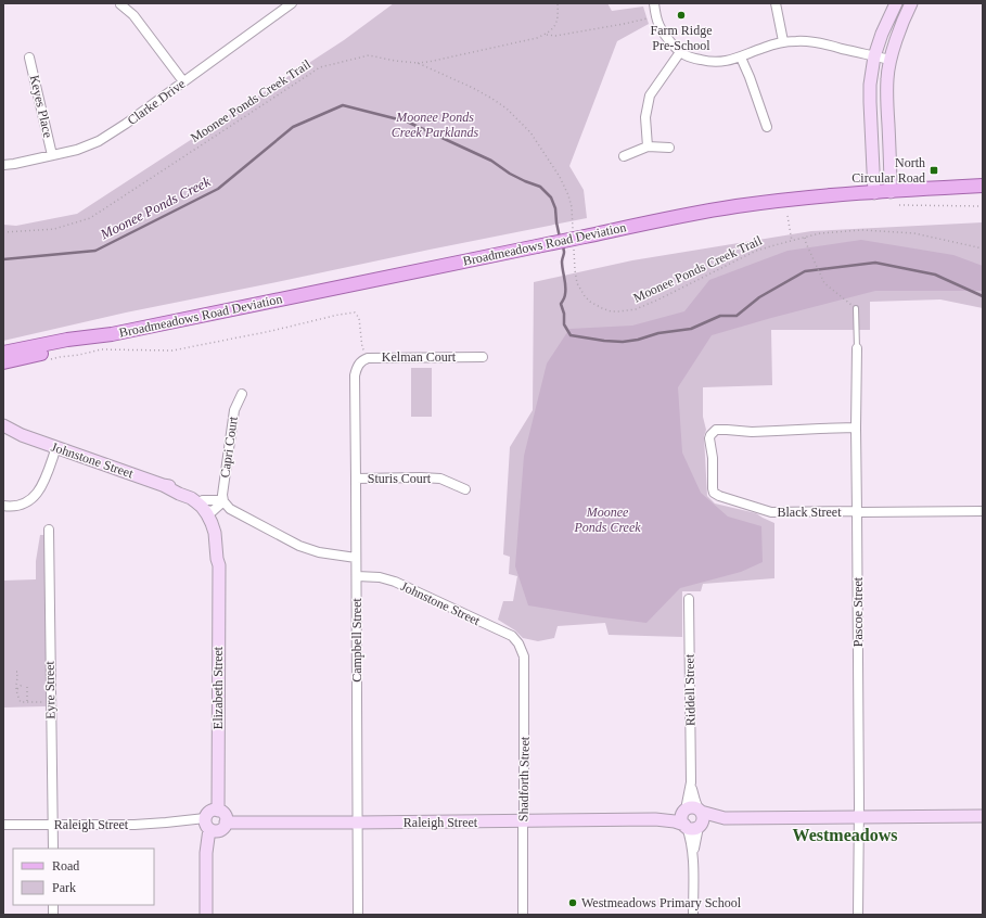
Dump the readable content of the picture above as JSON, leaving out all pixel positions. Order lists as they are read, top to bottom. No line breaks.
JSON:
{"streets":{"main road":["Broadmeadows Road Deviation"],"street":["Clarke Drive","Keyes Place","Kelman Court","Capri Court","Johnstone Street","Sturis Court","Black Street","Pascoe Street","Campbell Street","Elizabeth Street","Eyre Street","Riddell Street","Shadforth Street","Raleigh Street"],"path":["Moonee Ponds Creek Trail"]},"crossings":[["Clarke Drive","Keyes Place"],["Kelman Court","Campbell Street"],["Capri Court","Johnstone Street"],["Johnstone Street","Campbell Street"],["Johnstone Street","Elizabeth Street"],["Johnstone Street","Shadforth Street"],["Sturis Court","Campbell Street"],["Black Street","Pascoe Street"],["Campbell Street","Raleigh Street"],["Elizabeth Street","Raleigh Street"],["Eyre Street","Raleigh Street"],["Riddell Street","Raleigh Street"],["Shadforth Street","Raleigh Street"]],"districts":["Westmeadows"],"water":["Moonee Ponds Creek"],"parks":["Moonee Ponds Creek Parklands","Moonee Ponds Creek"],"places":{"other":["Farm Ridge Pre-School","Westmeadows Primary School"],"transit":["North Circular Road"]},"legend":["Road","Park"]}
